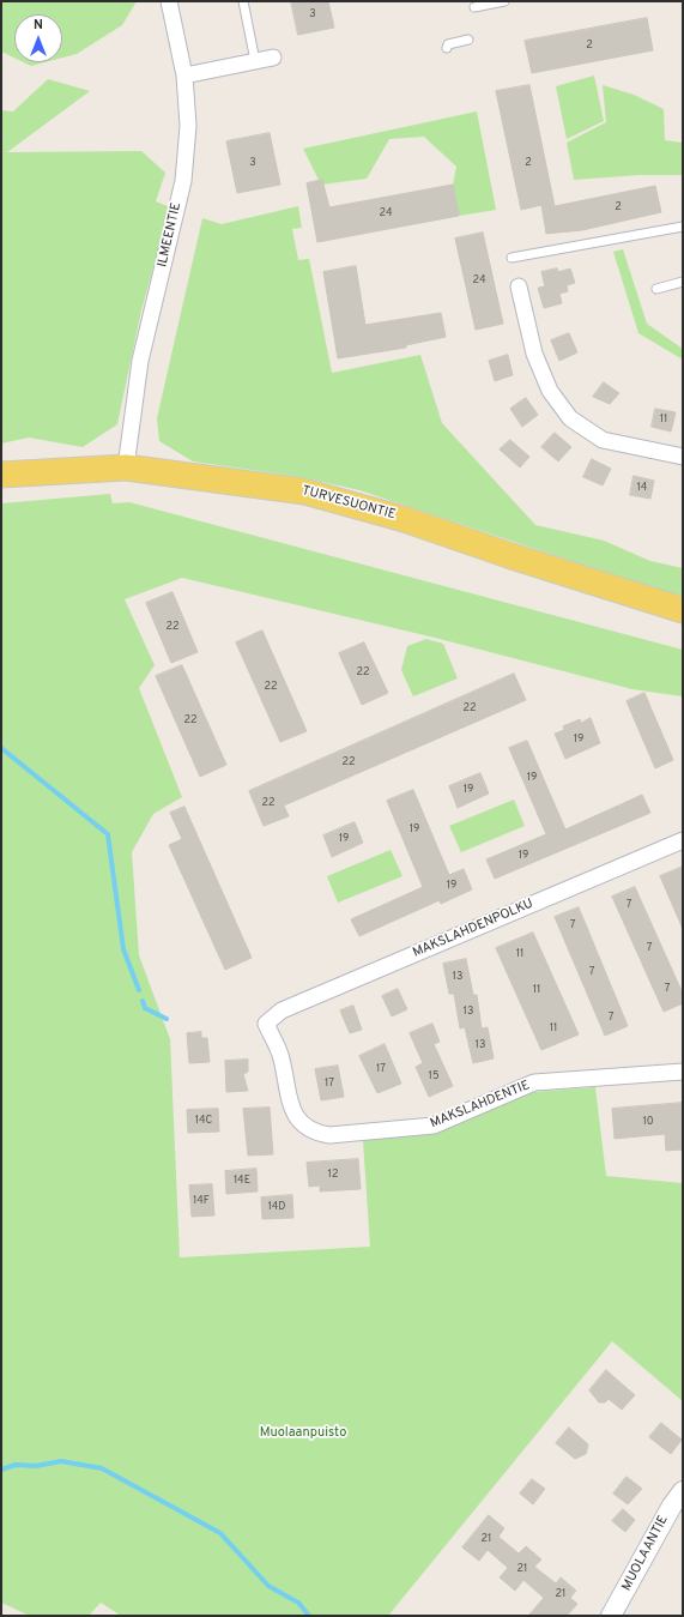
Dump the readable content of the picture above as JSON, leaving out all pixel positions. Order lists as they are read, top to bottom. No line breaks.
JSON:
{"streets":{"main road":["TURVESUONTIE"],"street":["ILMEENTIE","MAKSLAHDENPOLKU","MAKSLAHDENTIE","MUOLAANTIE"]},"crossings":[["ILMEENTIE","TURVESUONTIE"],["MAKSLAHDENPOLKU","MAKSLAHDENTIE"]],"parks":["Muolaanpuisto"],"house_numbers":["3","2","3","2","2","24","24","11","14","22","22","22","22","22","19","22","19","19","22","19","19","19","19","7","7","7","11","7","13","7","11","13","7","11","13","17","15","17","14C","10","12","14E","14F","14D","21","21","21"],"north":"top"}
